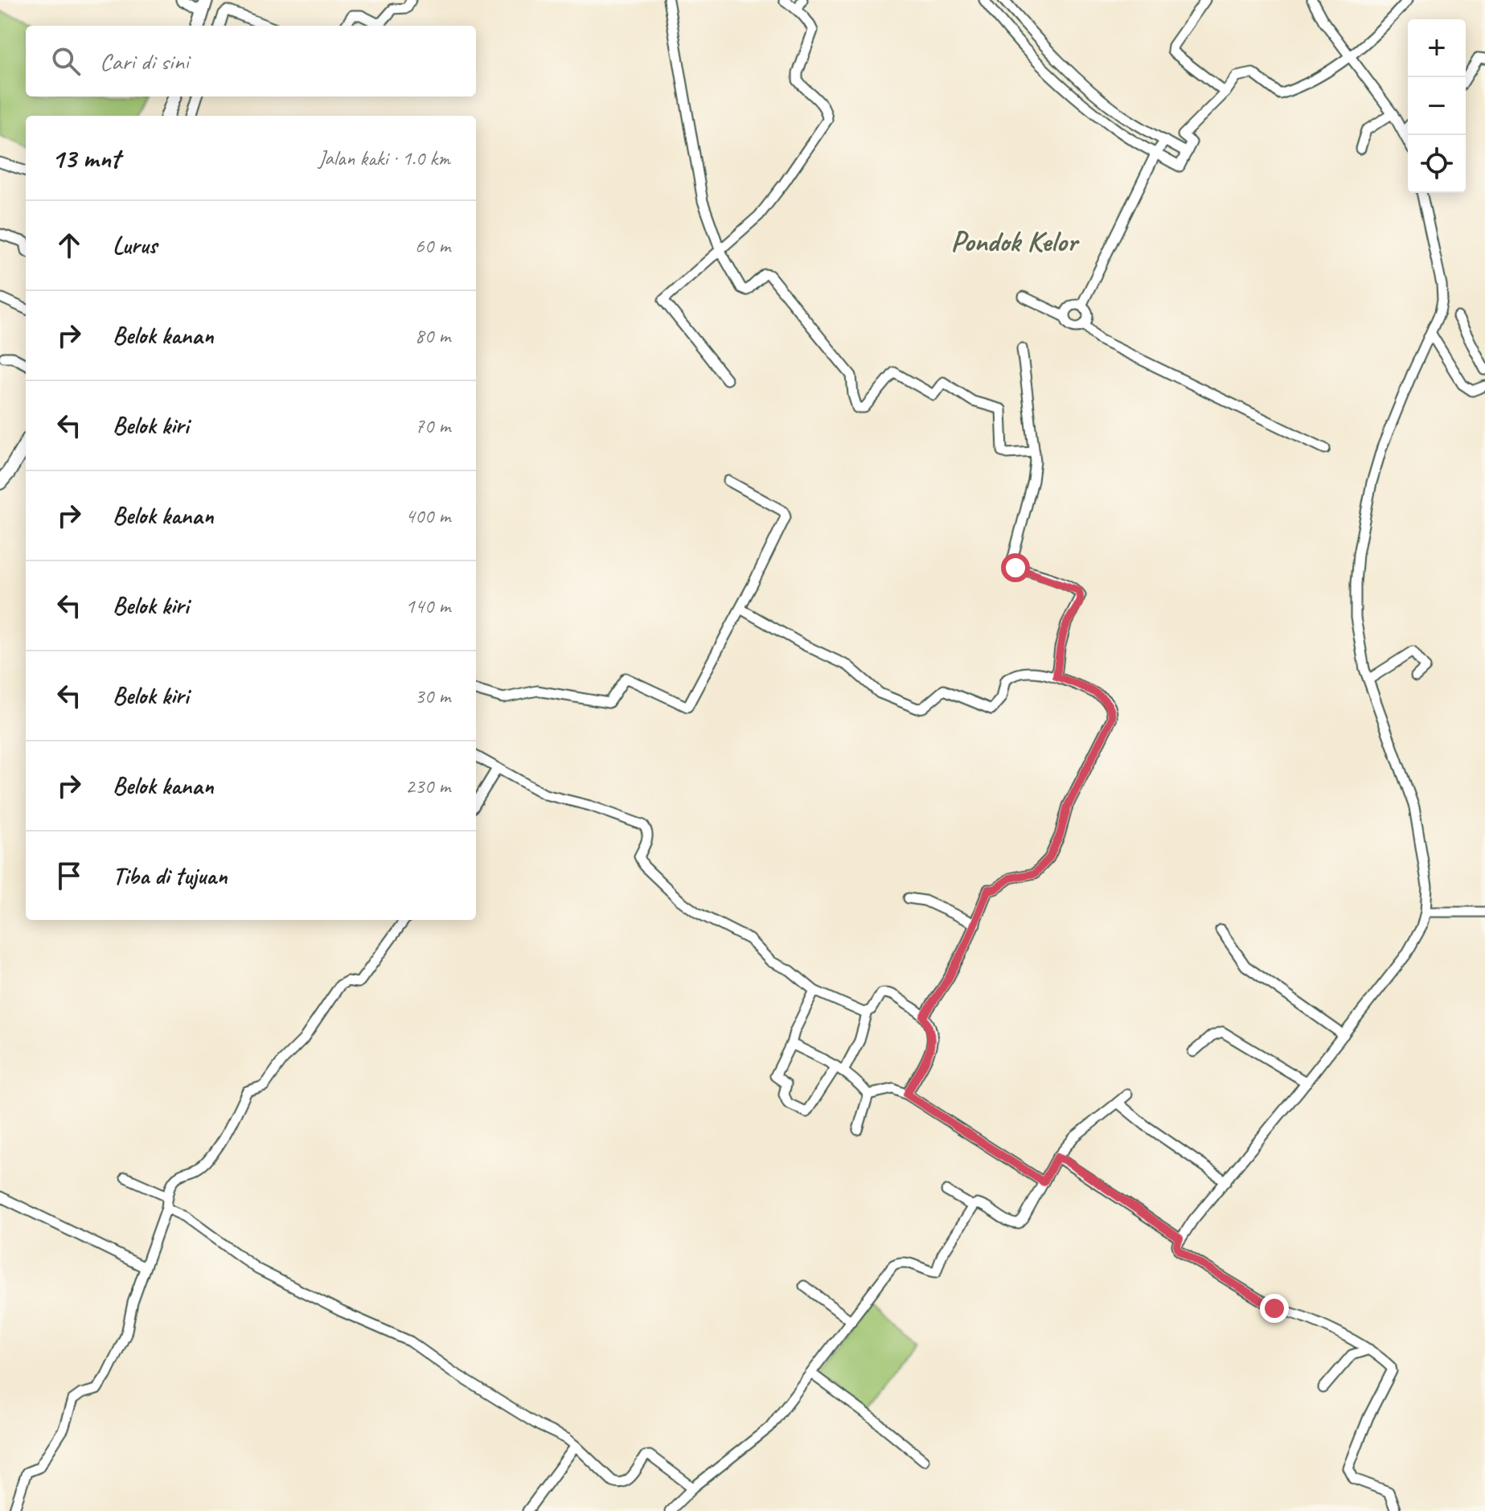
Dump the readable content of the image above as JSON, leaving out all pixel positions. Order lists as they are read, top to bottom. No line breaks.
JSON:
{"districts":["Pondok Kelor"],"page":{"map_buttons":["+","−"],"search":"Cari di sini","heading":["13 mnt","Jalan kaki · 1.0 km"],"list":[["Lurus","60 m"],["Belok kanan","80 m"],["Belok kiri","70 m"],["Belok kanan","400 m"],["Belok kiri","140 m"],["Belok kiri","30 m"],["Belok kanan","230 m"],"Tiba di tujuan"]}}
